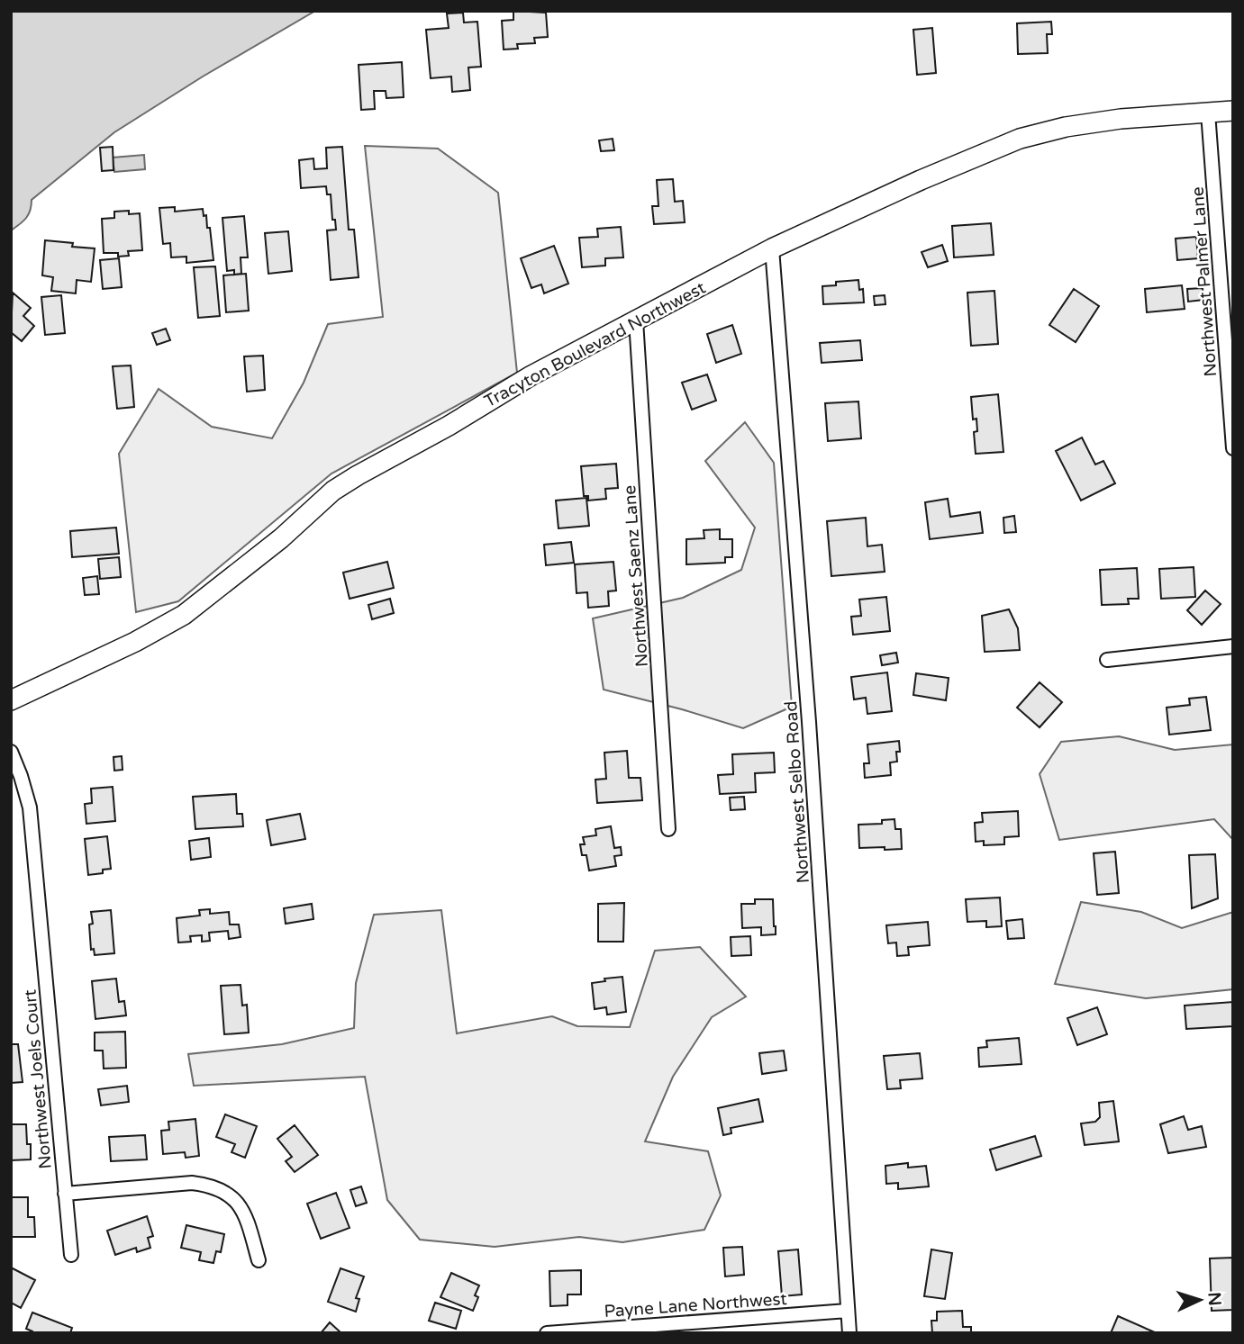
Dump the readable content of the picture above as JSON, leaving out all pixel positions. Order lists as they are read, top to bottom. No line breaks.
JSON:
{"streets":{"main road":["Tracyton Boulevard Northwest"],"street":["Northwest Palmer Lane","Northwest Saenz Lane","Northwest Selbo Road","Northwest Joels Court","Payne Lane Northwest"]},"crossings":[["Northwest Palmer Lane","Tracyton Boulevard Northwest"],["Tracyton Boulevard Northwest","Northwest Saenz Lane"],["Tracyton Boulevard Northwest","Northwest Selbo Road"],["Northwest Selbo Road","Payne Lane Northwest"]],"north":"right"}
